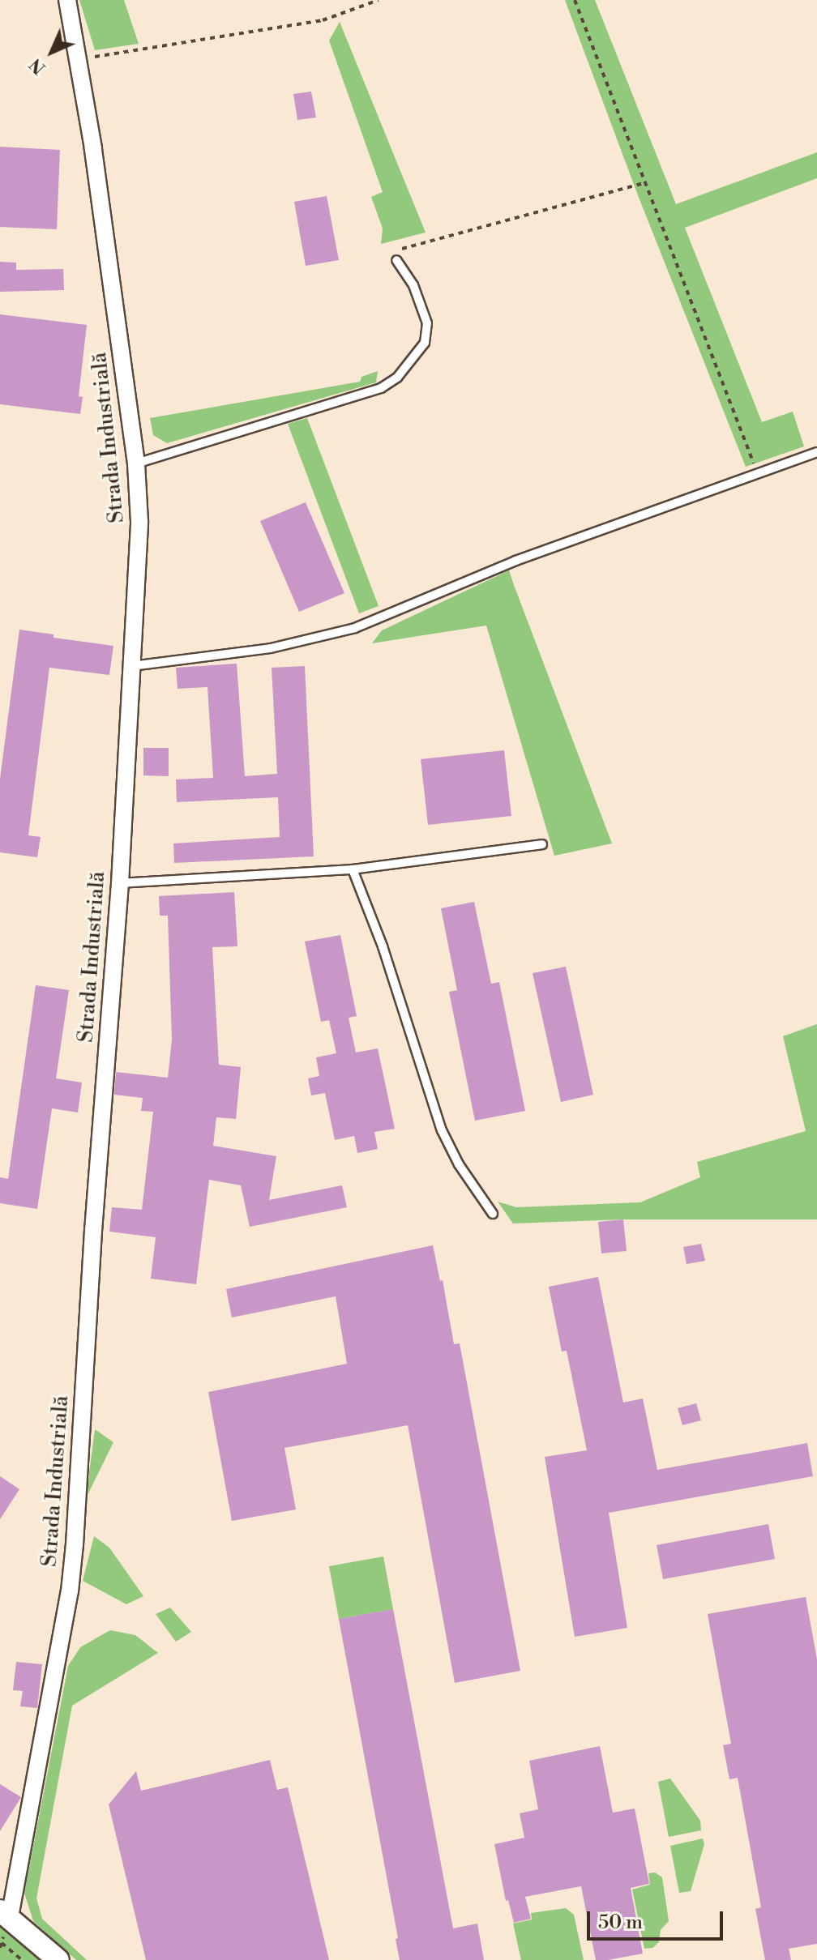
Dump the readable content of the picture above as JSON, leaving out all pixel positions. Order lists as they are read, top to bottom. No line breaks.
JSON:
{"streets":{"street":["Strada Industrială"]},"scale_bar":"50 m","north":"bottom left"}
